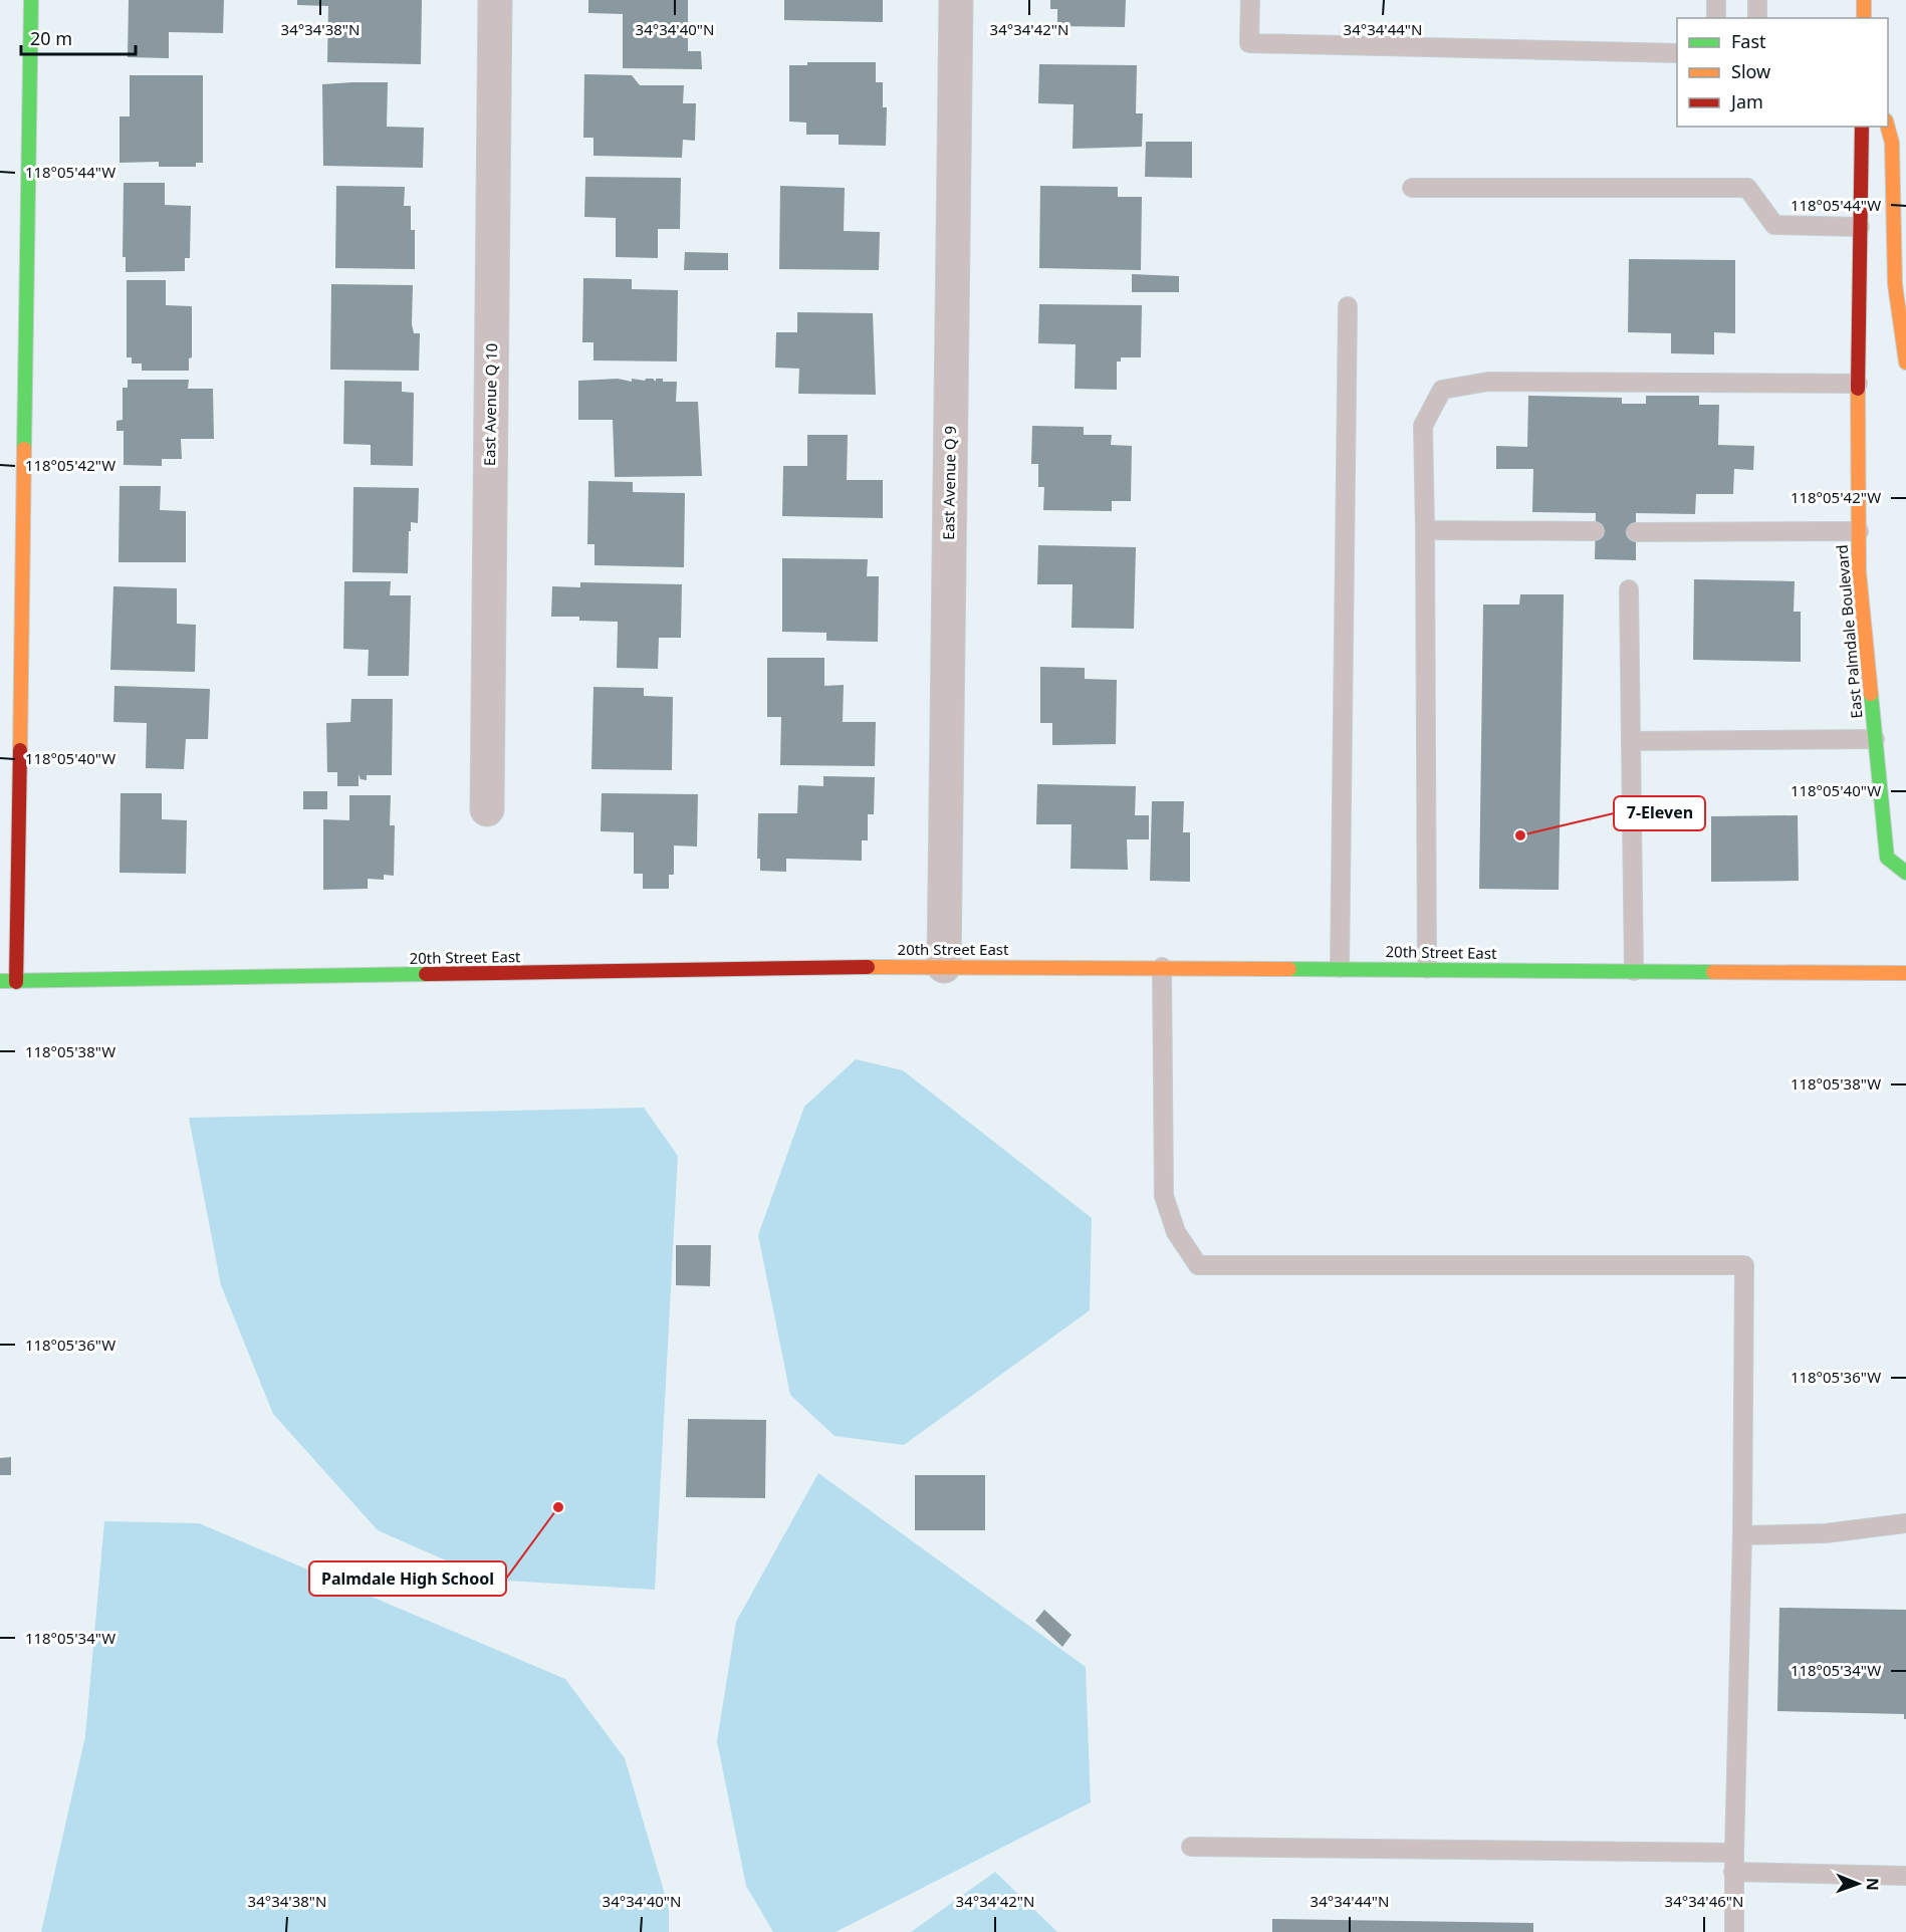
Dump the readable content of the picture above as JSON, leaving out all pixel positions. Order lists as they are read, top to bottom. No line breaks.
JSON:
{"streets":{"main road":["East Palmdale Boulevard","20th Street East"],"street":["East Avenue Q 10","East Avenue Q 9"]},"crossings":[["East Avenue Q 9","20th Street East"]],"places":["7-Eleven","Palmdale High School"],"legend":["Fast","Slow","Jam"],"scale_bar":"20 m","north":"right","coordinates":["34°34'38\"N","34°34'40\"N","34°34'42\"N","34°34'44\"N","118°05'44\"W","118°05'42\"W","118°05'40\"W","118°05'38\"W","118°05'36\"W","118°05'34\"W","34°34'46\"N"]}
